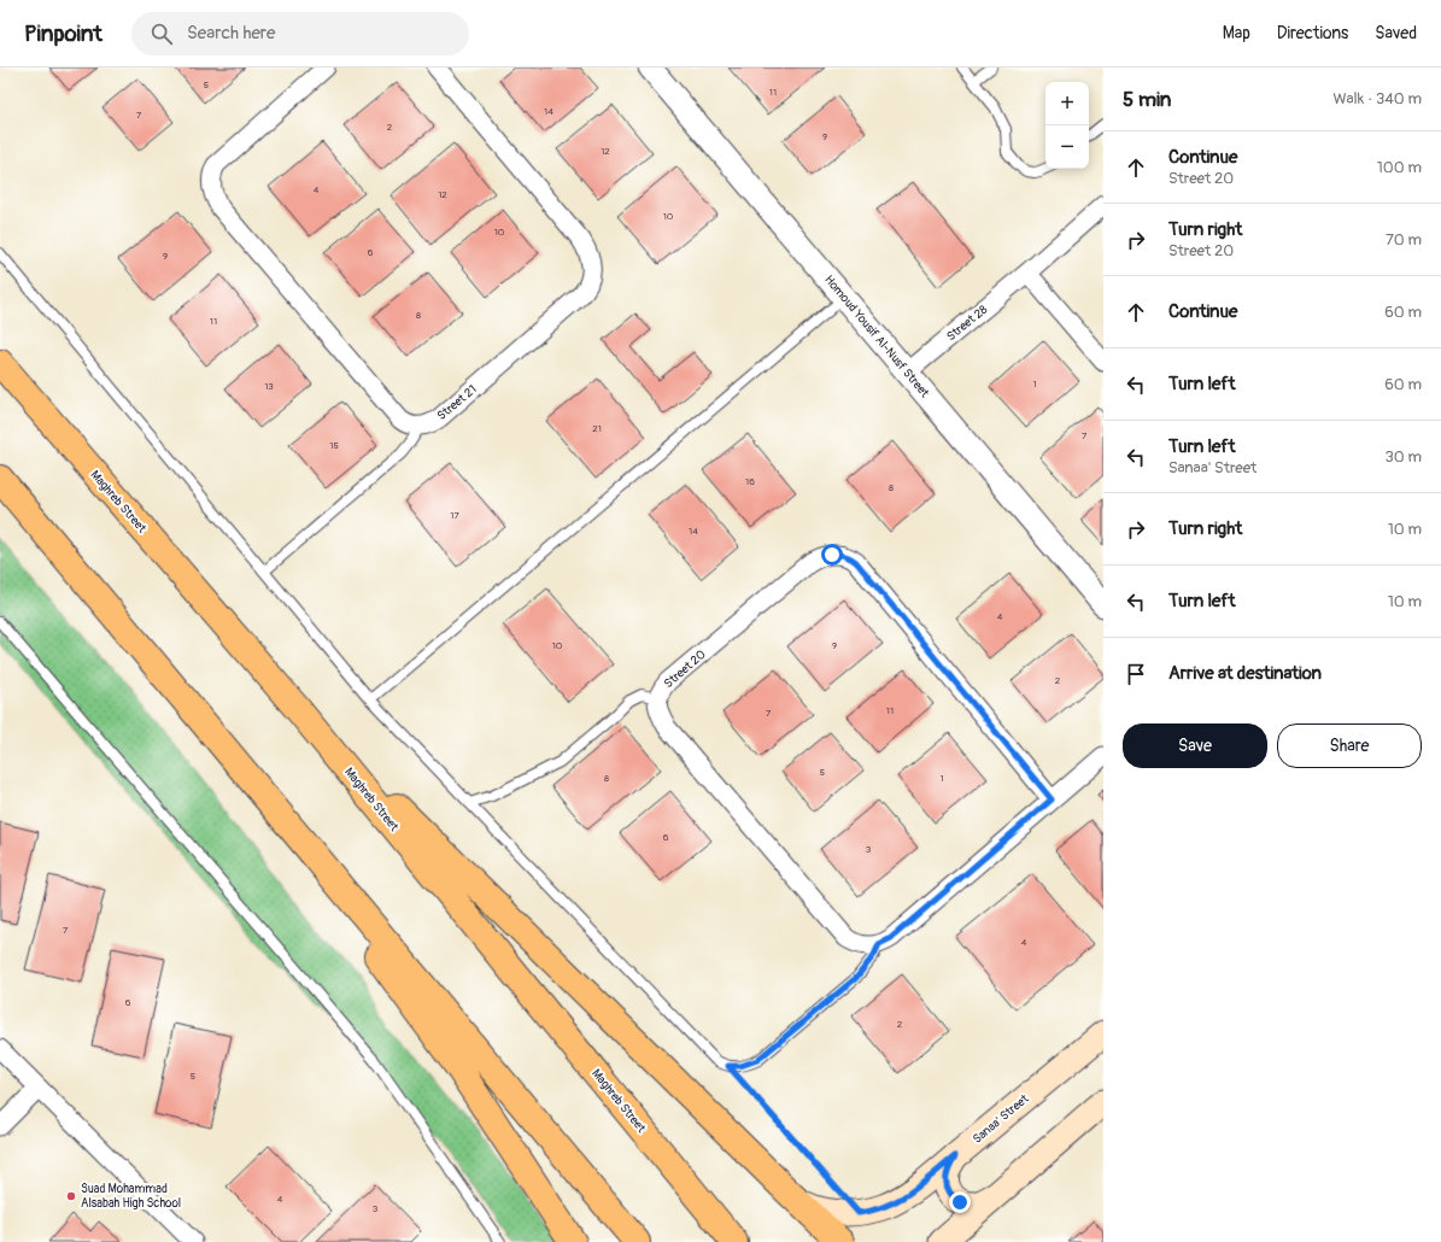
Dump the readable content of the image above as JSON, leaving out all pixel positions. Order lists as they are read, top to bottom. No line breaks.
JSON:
{"streets":{"highway":["Maghreb Street"],"main road":["Sanaa' Street"],"street":["Street 28","Homoud Yousif Al-Nusf Street","Street 21","Street 20"]},"crossings":[["Street 28","Homoud Yousif Al-Nusf Street"]],"places":["Suad Mohammad Alsabah High School"],"house_numbers":["5","11","14","7","2","9","12","4","12","10","10","6","9","8","11","1","13","21","7","15","16","8","17","14","4","10","9","2","11","7","5","8","1","6","3","7","4","6","2","5","4","3"],"page":{"header":"Pinpoint","search":"Search here","nav":["Map","Directions","Saved"],"heading":["5 min","Walk · 340 m"],"map_buttons":["+","−"],"list":[["Continue","Street 20","100 m"],["Turn right","Street 20","70 m"],["Continue","60 m"],["Turn left","60 m"],["Turn left","Sanaa' Street","30 m"],["Turn right","10 m"],["Turn left","10 m"],"Arrive at destination"],"buttons":["Save","Share"]}}
